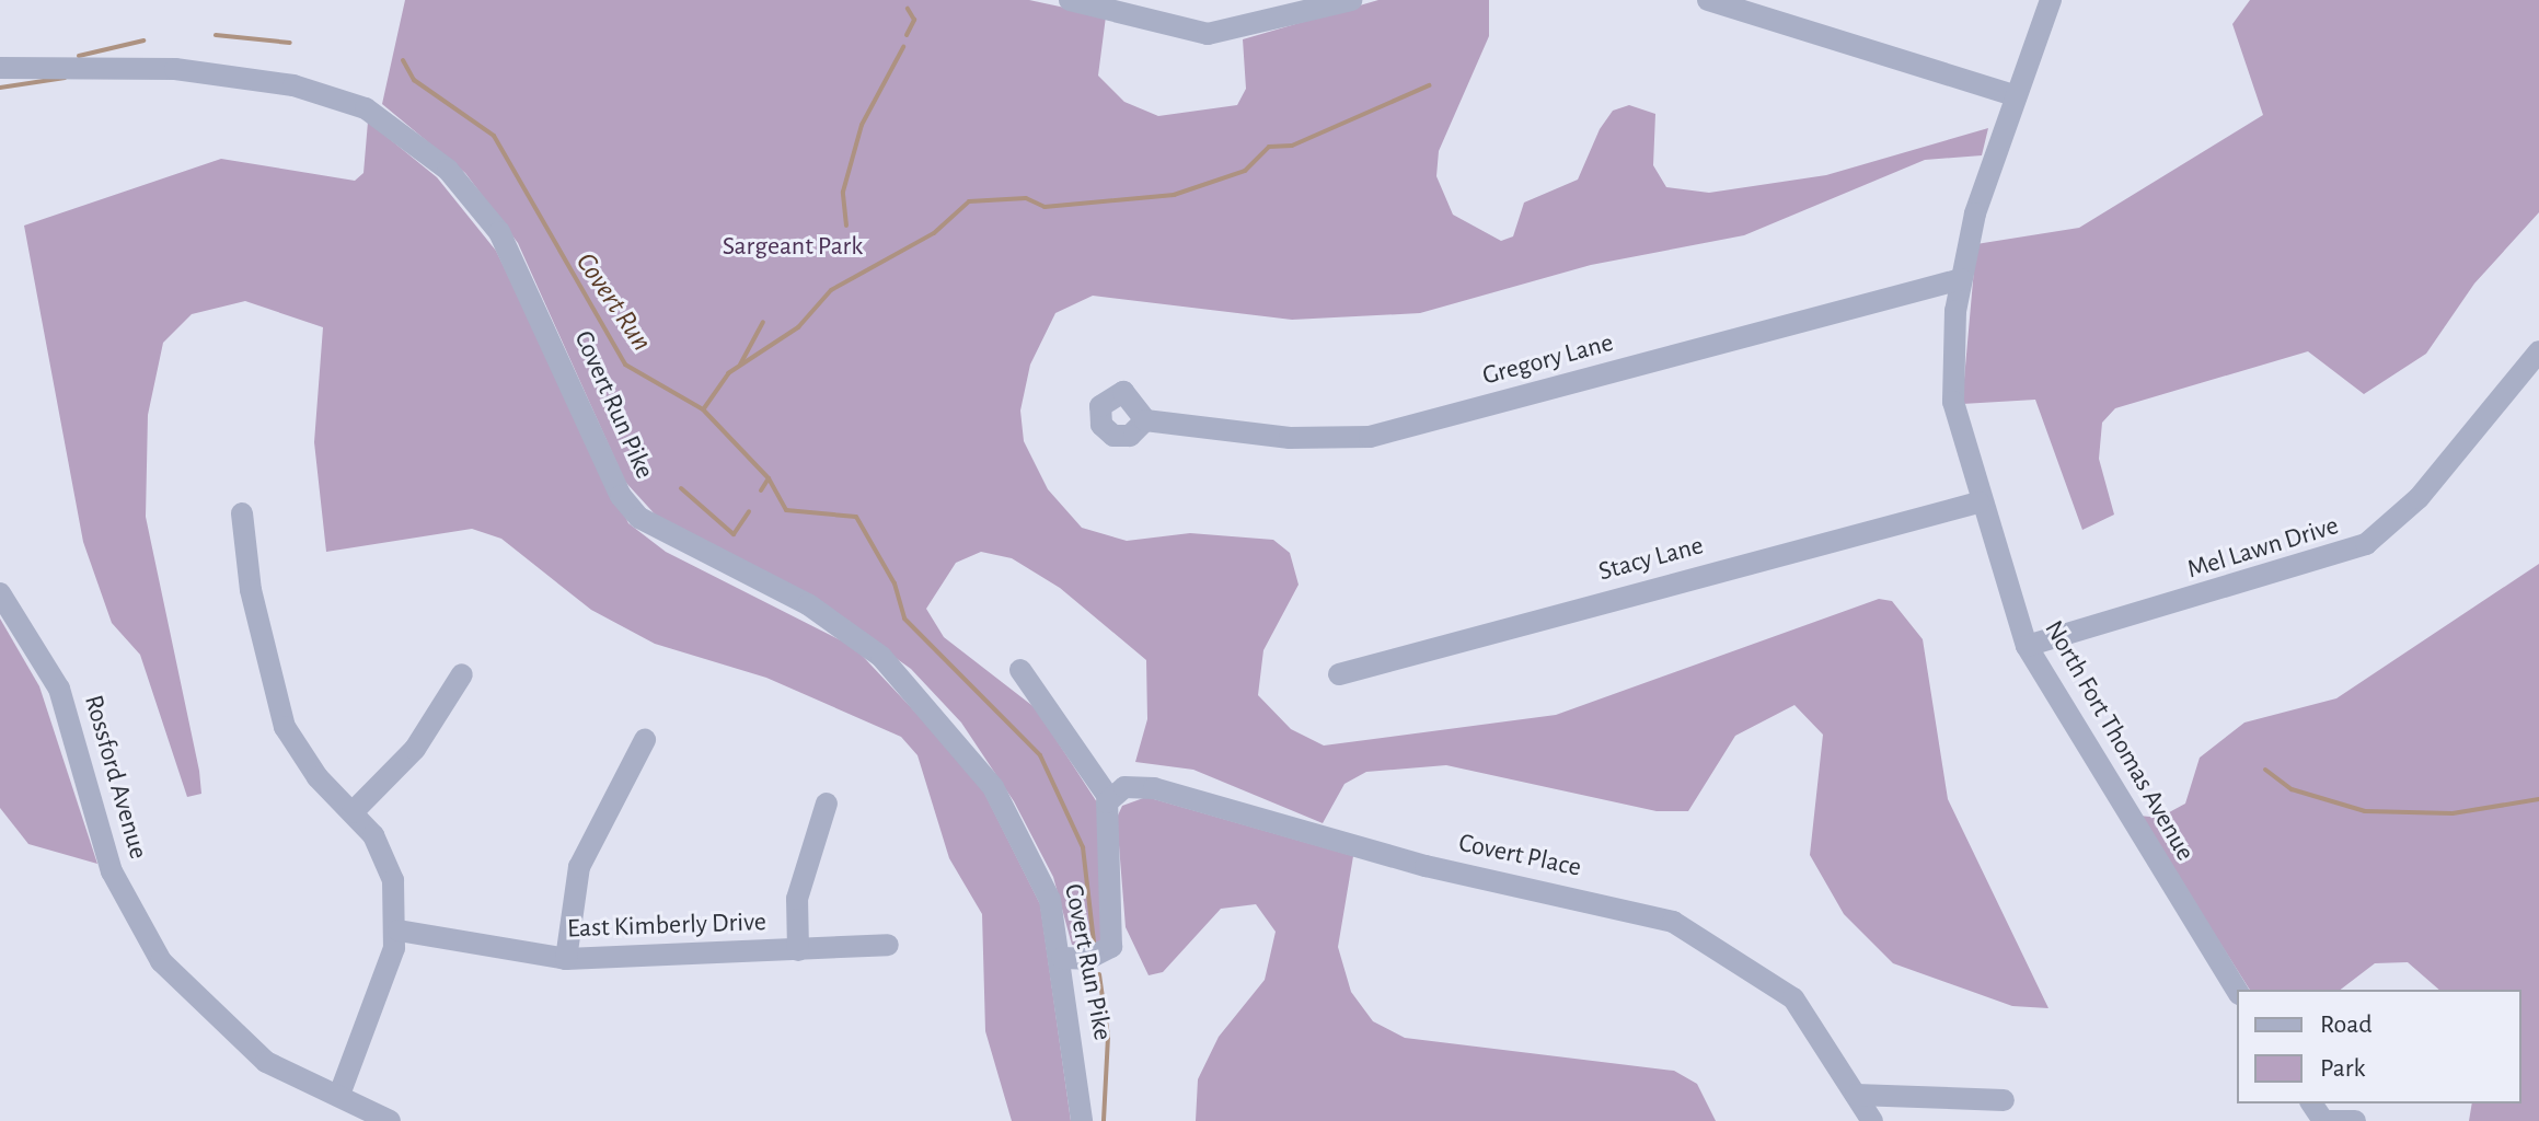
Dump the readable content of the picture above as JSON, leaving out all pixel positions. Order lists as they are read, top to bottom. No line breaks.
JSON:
{"streets":{"street":["Gregory Lane","Covert Run Pike","Mel Lawn Drive","Stacy Lane","North Fort Thomas Avenue","Rossford Avenue","Covert Place","East Kimberly Drive"]},"crossings":[["Gregory Lane","North Fort Thomas Avenue"],["Mel Lawn Drive","North Fort Thomas Avenue"],["Stacy Lane","North Fort Thomas Avenue"]],"water":["Covert Run"],"parks":["Sargeant Park"],"legend":["Road","Park"]}
